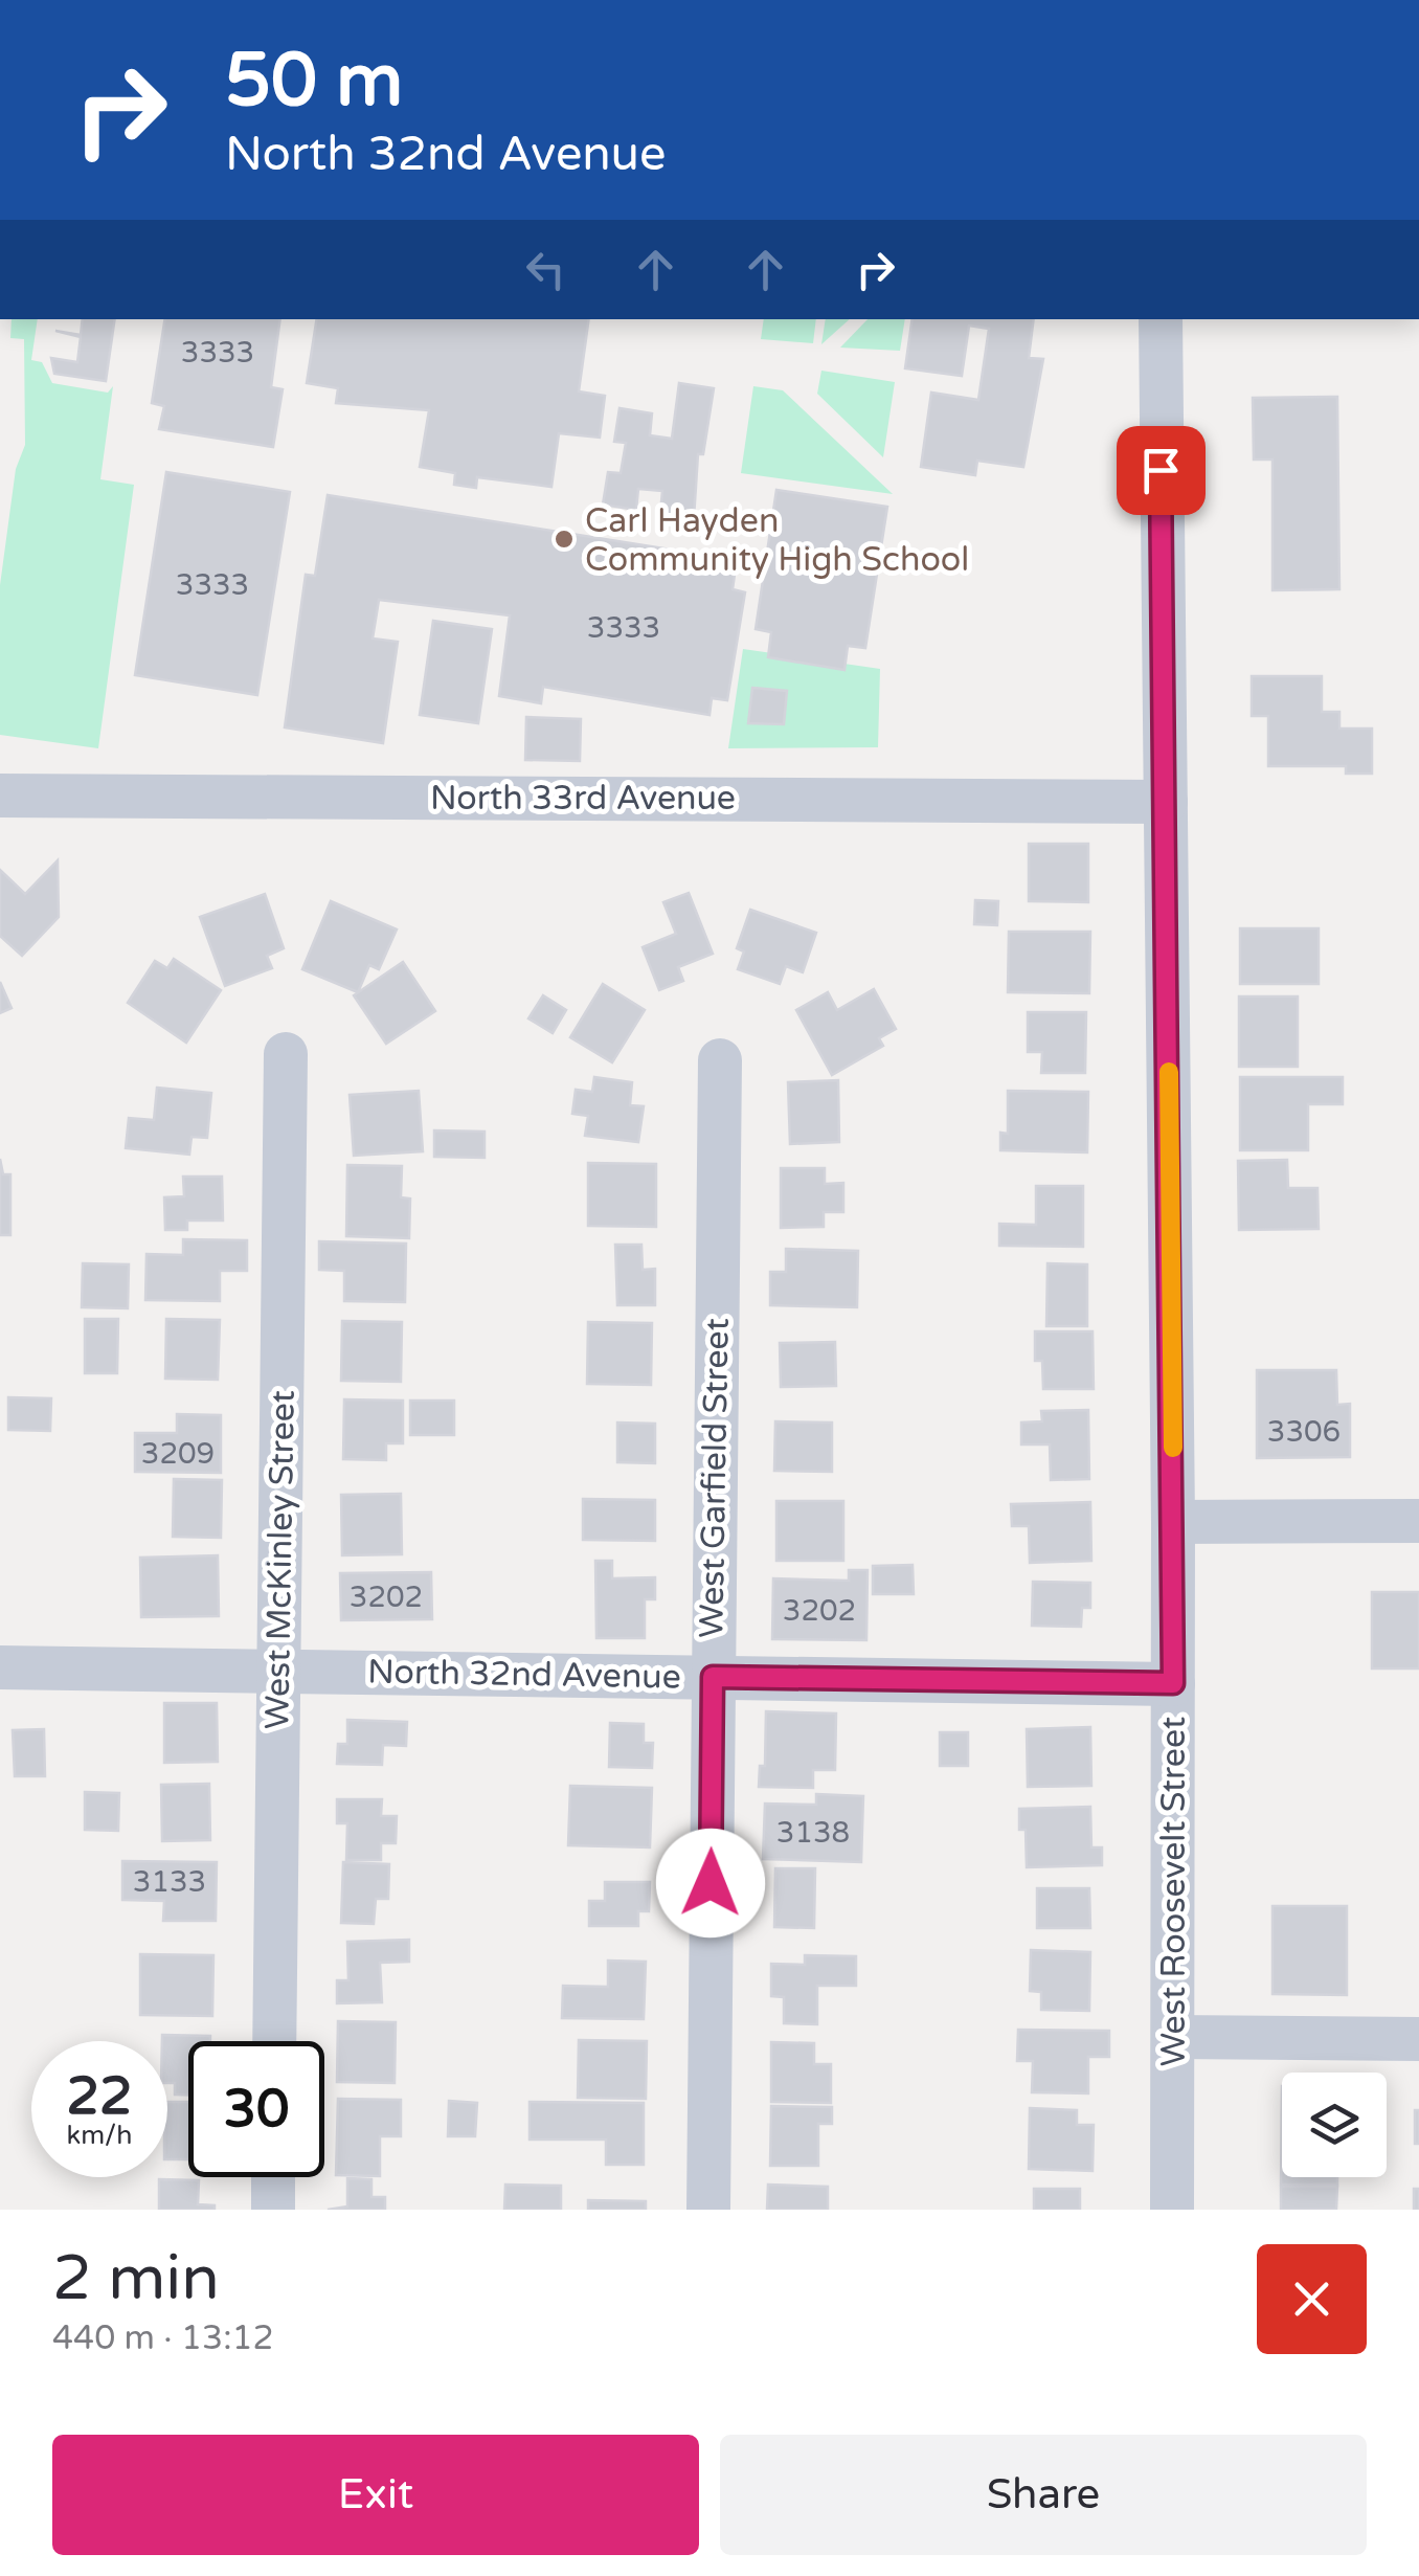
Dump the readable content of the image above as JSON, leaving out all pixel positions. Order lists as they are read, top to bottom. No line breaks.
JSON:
{"streets":{"street":["North 33rd Avenue","West Garfield Street","West McKinley Street","North 32nd Avenue","West Roosevelt Street"]},"crossings":[["North 33rd Avenue","West Roosevelt Street"],["West Garfield Street","North 32nd Avenue"],["West McKinley Street","North 32nd Avenue"],["North 32nd Avenue","West Roosevelt Street"]],"places":["Carl Hayden Community High School"],"house_numbers":["3333","3333","3333","3306","3209","3202","3202","3138","3133"],"page":{"turn":["50 m","North 32nd Avenue"],"speed":"22 km/h","limit":"30","heading":["2 min","440 m · 13:12"],"buttons":["Exit","Share"]}}
